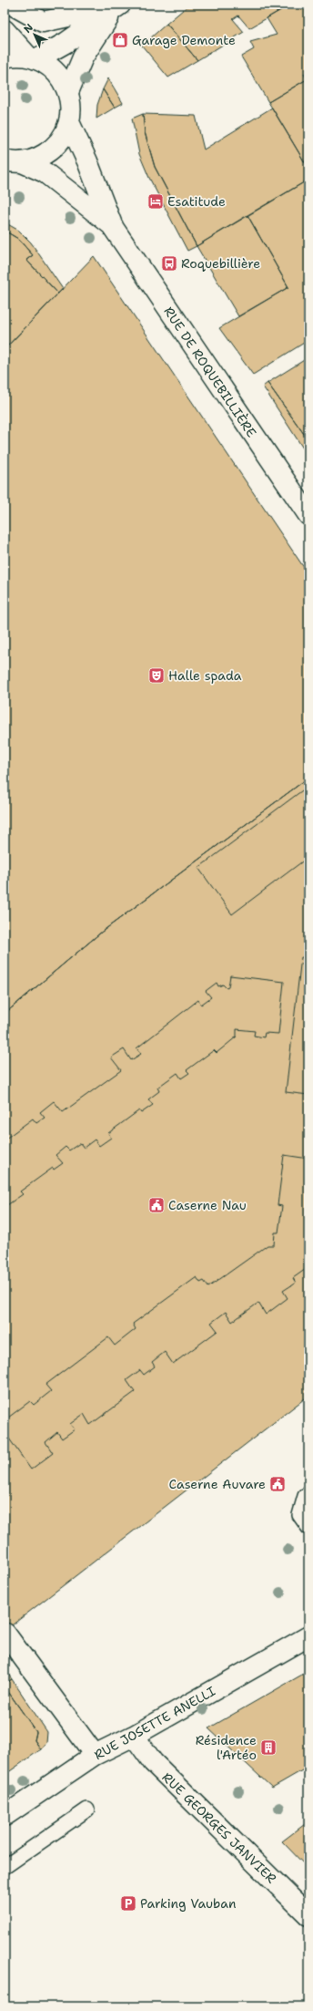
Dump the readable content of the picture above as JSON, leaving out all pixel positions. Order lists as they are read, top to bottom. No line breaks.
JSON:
{"streets":{"street":["RUE DE ROQUEBILLIÈRE","RUE JOSETTE ANELLI","RUE GEORGES JANVIER"]},"crossings":[["RUE JOSETTE ANELLI","RUE GEORGES JANVIER"]],"places":{"shop":["Garage Demonte"],"hotel":["Esatitude"],"bus stop":["Roquebillière"],"theatre":["Halle spada"],"public building":["Caserne Nau","Caserne Auvare"],"building":["Résidence l'Artéo"],"parking":["Parking Vauban"]},"north":"top left"}
